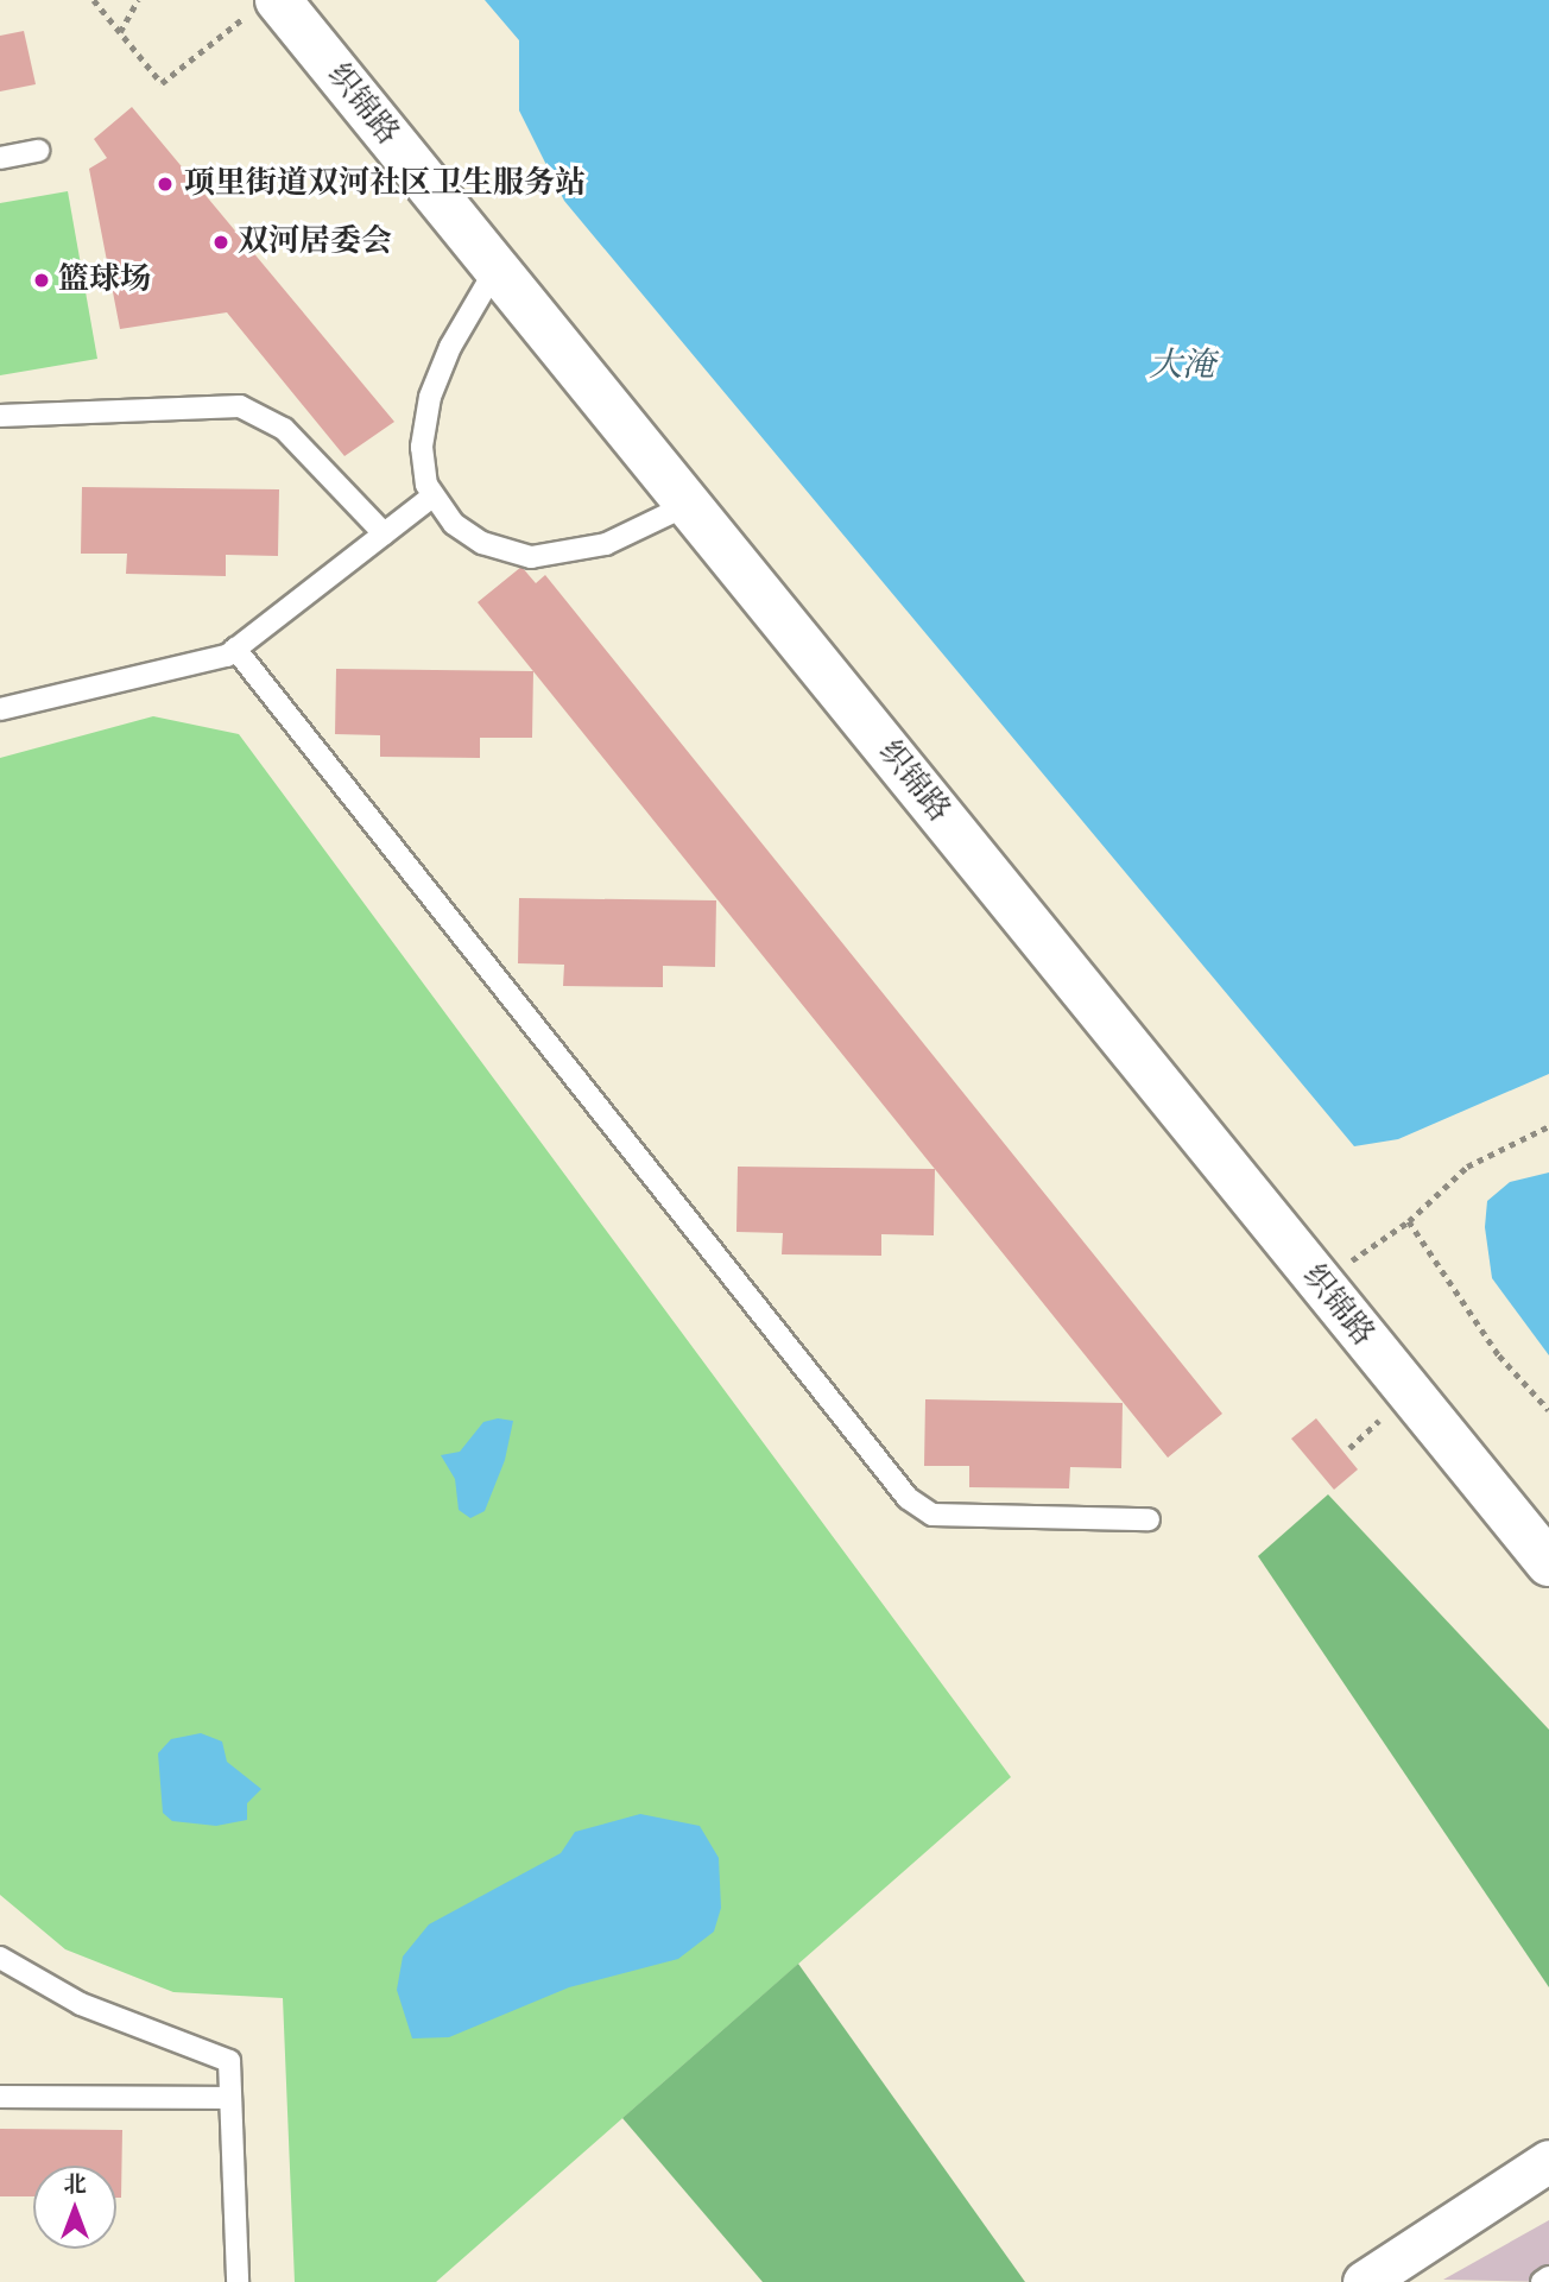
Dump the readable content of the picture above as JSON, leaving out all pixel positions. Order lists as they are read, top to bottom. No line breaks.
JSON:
{"streets":{"street":["织锦路"]},"water":["大淹"],"places":["项里街道双河社区卫生服务站","双河居委会","篮球场"],"north":"top"}
